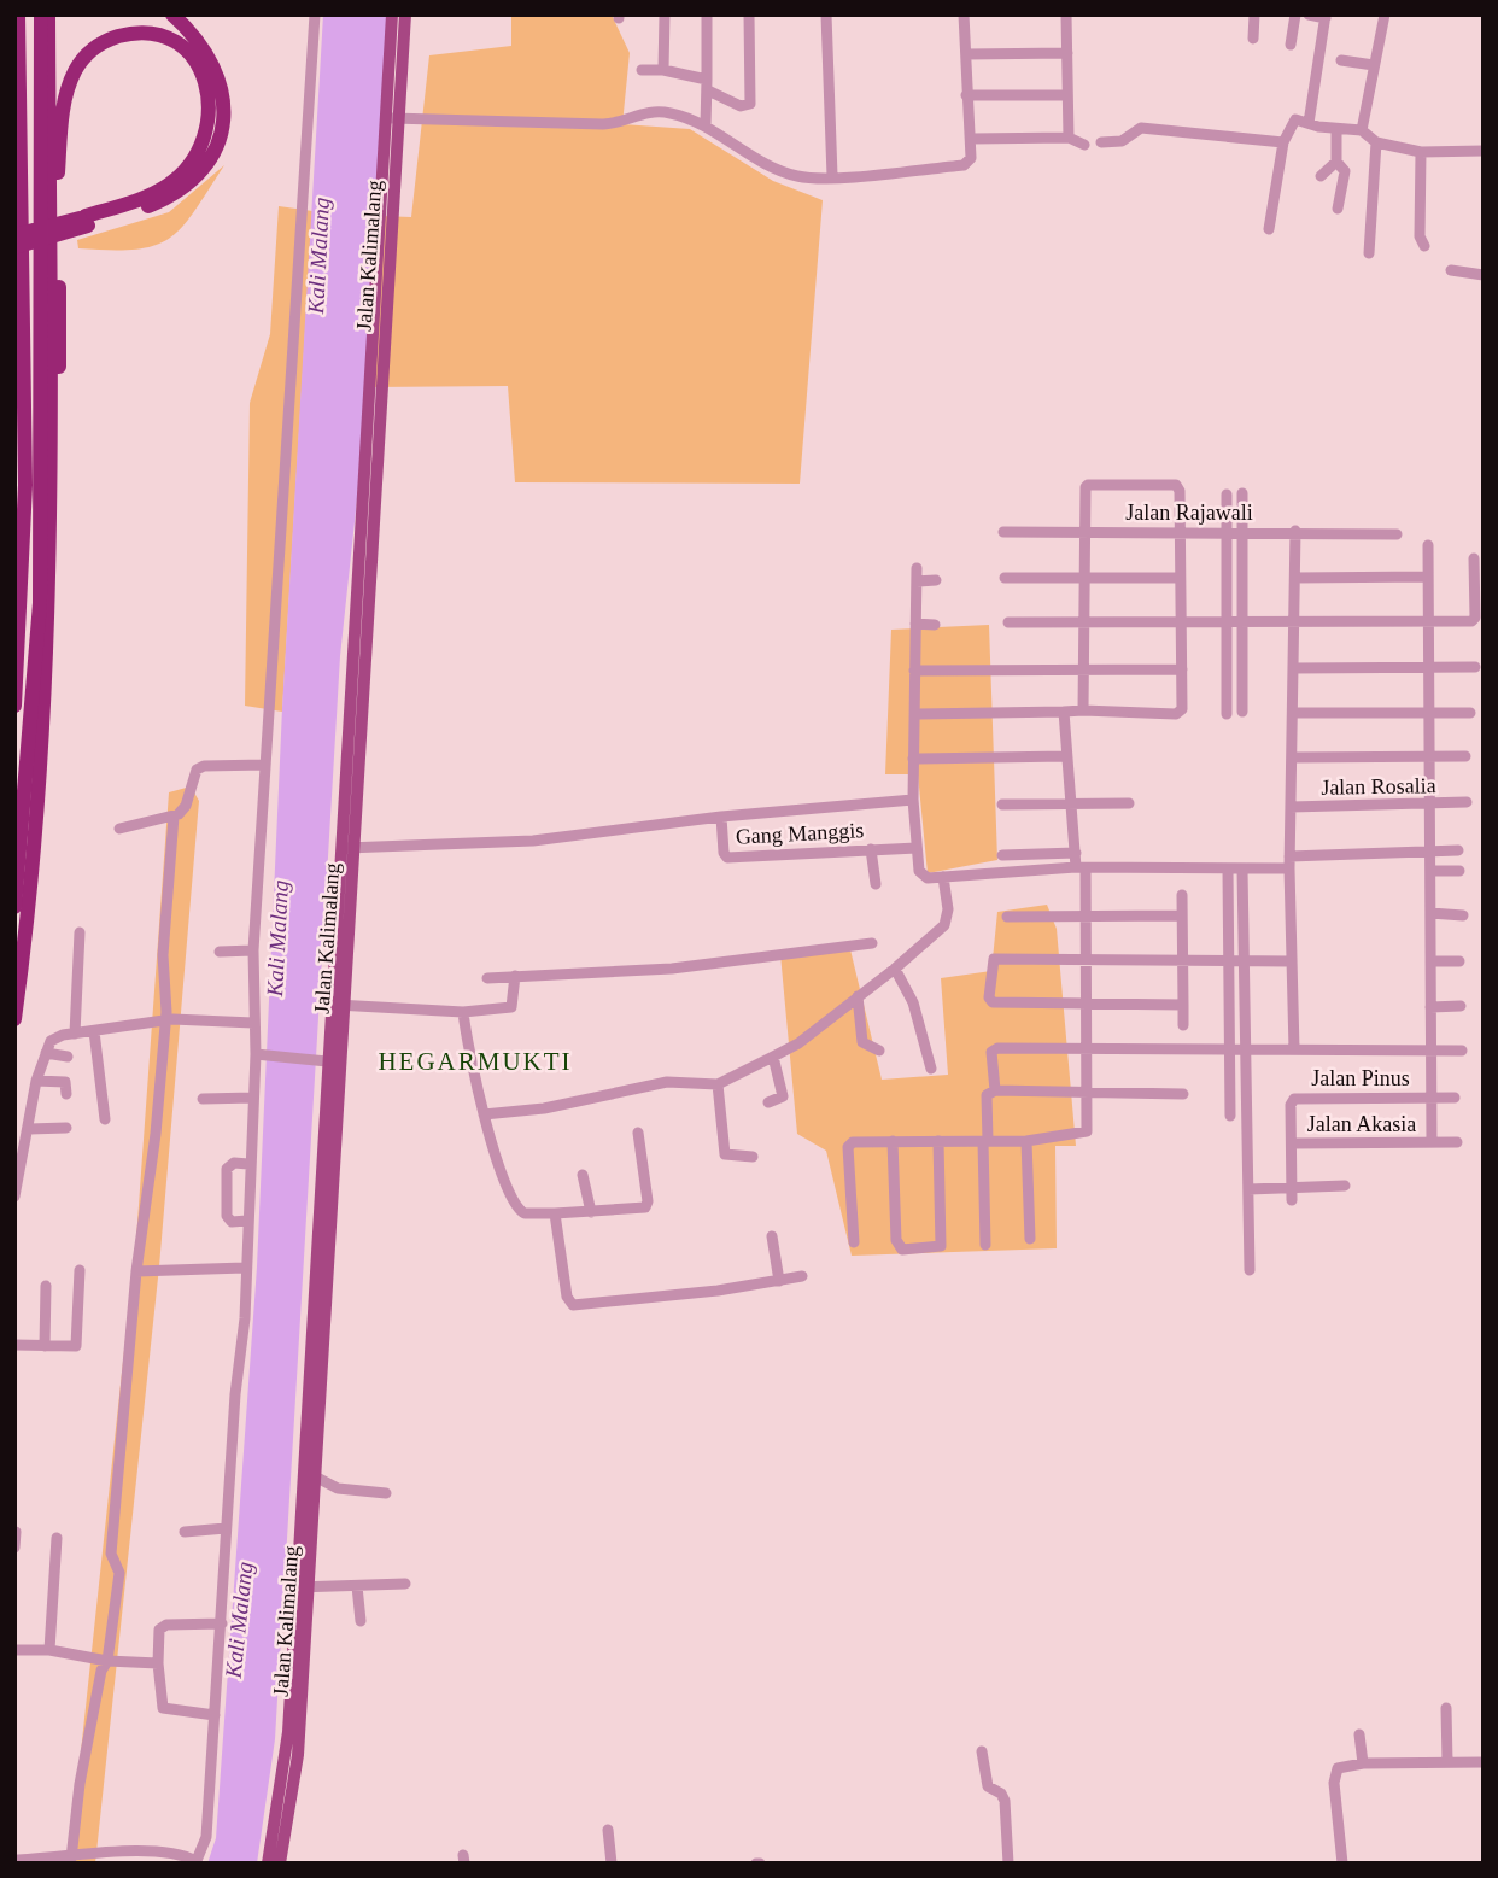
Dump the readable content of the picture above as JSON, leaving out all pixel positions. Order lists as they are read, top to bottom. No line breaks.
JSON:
{"streets":{"main road":["Jalan Kalimalang"],"street":["Jalan Rajawali","Jalan Rosalia","Gang Manggis","Jalan Pinus","Jalan Akasia"]},"crossings":[["Jalan Pinus","Jalan Akasia"]],"districts":["HEGARMUKTI"],"water":["Kali Malang"]}
